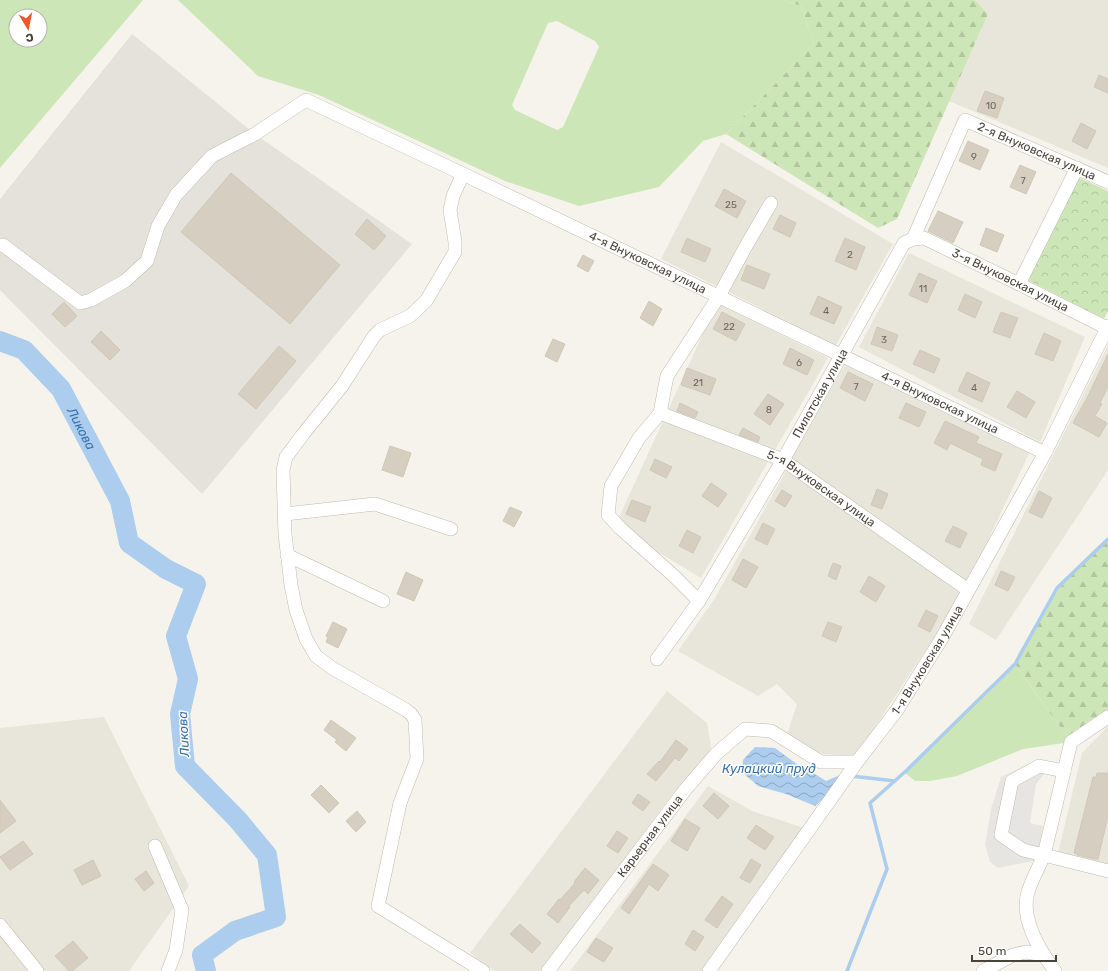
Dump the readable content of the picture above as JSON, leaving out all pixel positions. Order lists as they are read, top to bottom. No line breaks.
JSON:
{"streets":{"street":["2-я Внуковская улица","4-я Внуковская улица","3-я Внуковская улица","Пилотская улица","5-я Внуковская улица","1-я Внуковская улица","Карьерная улица"]},"crossings":[["2-я Внуковская улица","Пилотская улица"],["4-я Внуковская улица","Пилотская улица"],["4-я Внуковская улица","1-я Внуковская улица"],["3-я Внуковская улица","Пилотская улица"],["3-я Внуковская улица","1-я Внуковская улица"],["Пилотская улица","5-я Внуковская улица"],["5-я Внуковская улица","1-я Внуковская улица"],["1-я Внуковская улица","Карьерная улица"]],"water":["Ликова","Кулацкий пруд"],"house_numbers":["10","9","7","25","2","11","4","22","3","6","21","7","4","8"],"scale_bar":"50 m","north":"bottom"}
